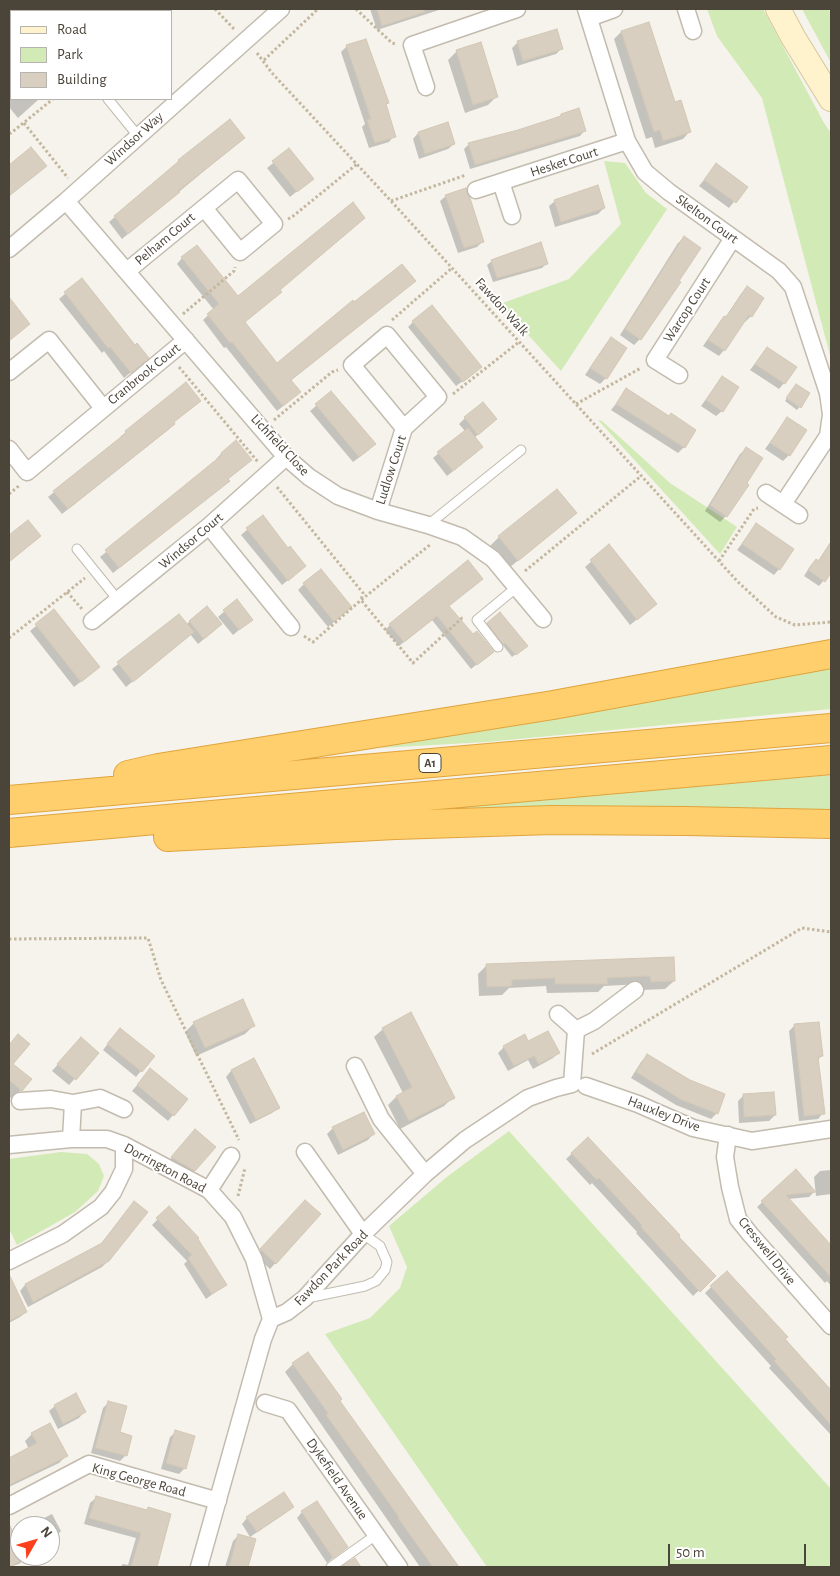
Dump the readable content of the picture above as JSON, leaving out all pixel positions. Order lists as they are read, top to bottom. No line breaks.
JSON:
{"streets":{"highway":["A1"],"street":["Windsor Way","Hesket Court","Skelton Court","Pelham Court","Warcop Court","Cranbrook Court","Lichfield Close","Ludlow Court","Windsor Court","Hauxley Drive","Dorrington Road","Cresswell Drive","Fawdon Park Road","Dykefield Avenue","King George Road"],"path":["Fawdon Walk"]},"crossings":[["Windsor Way","Fawdon Walk"],["Windsor Way","Lichfield Close"],["Hesket Court","Skelton Court"],["Skelton Court","Warcop Court"],["Pelham Court","Lichfield Close"],["Cranbrook Court","Lichfield Close"],["Lichfield Close","Ludlow Court"],["Lichfield Close","Windsor Court"],["Hauxley Drive","Cresswell Drive"],["Hauxley Drive","Fawdon Park Road"],["Dorrington Road","Fawdon Park Road"]],"legend":["Road","Park","Building"],"scale_bar":"50 m","north":"top right"}
